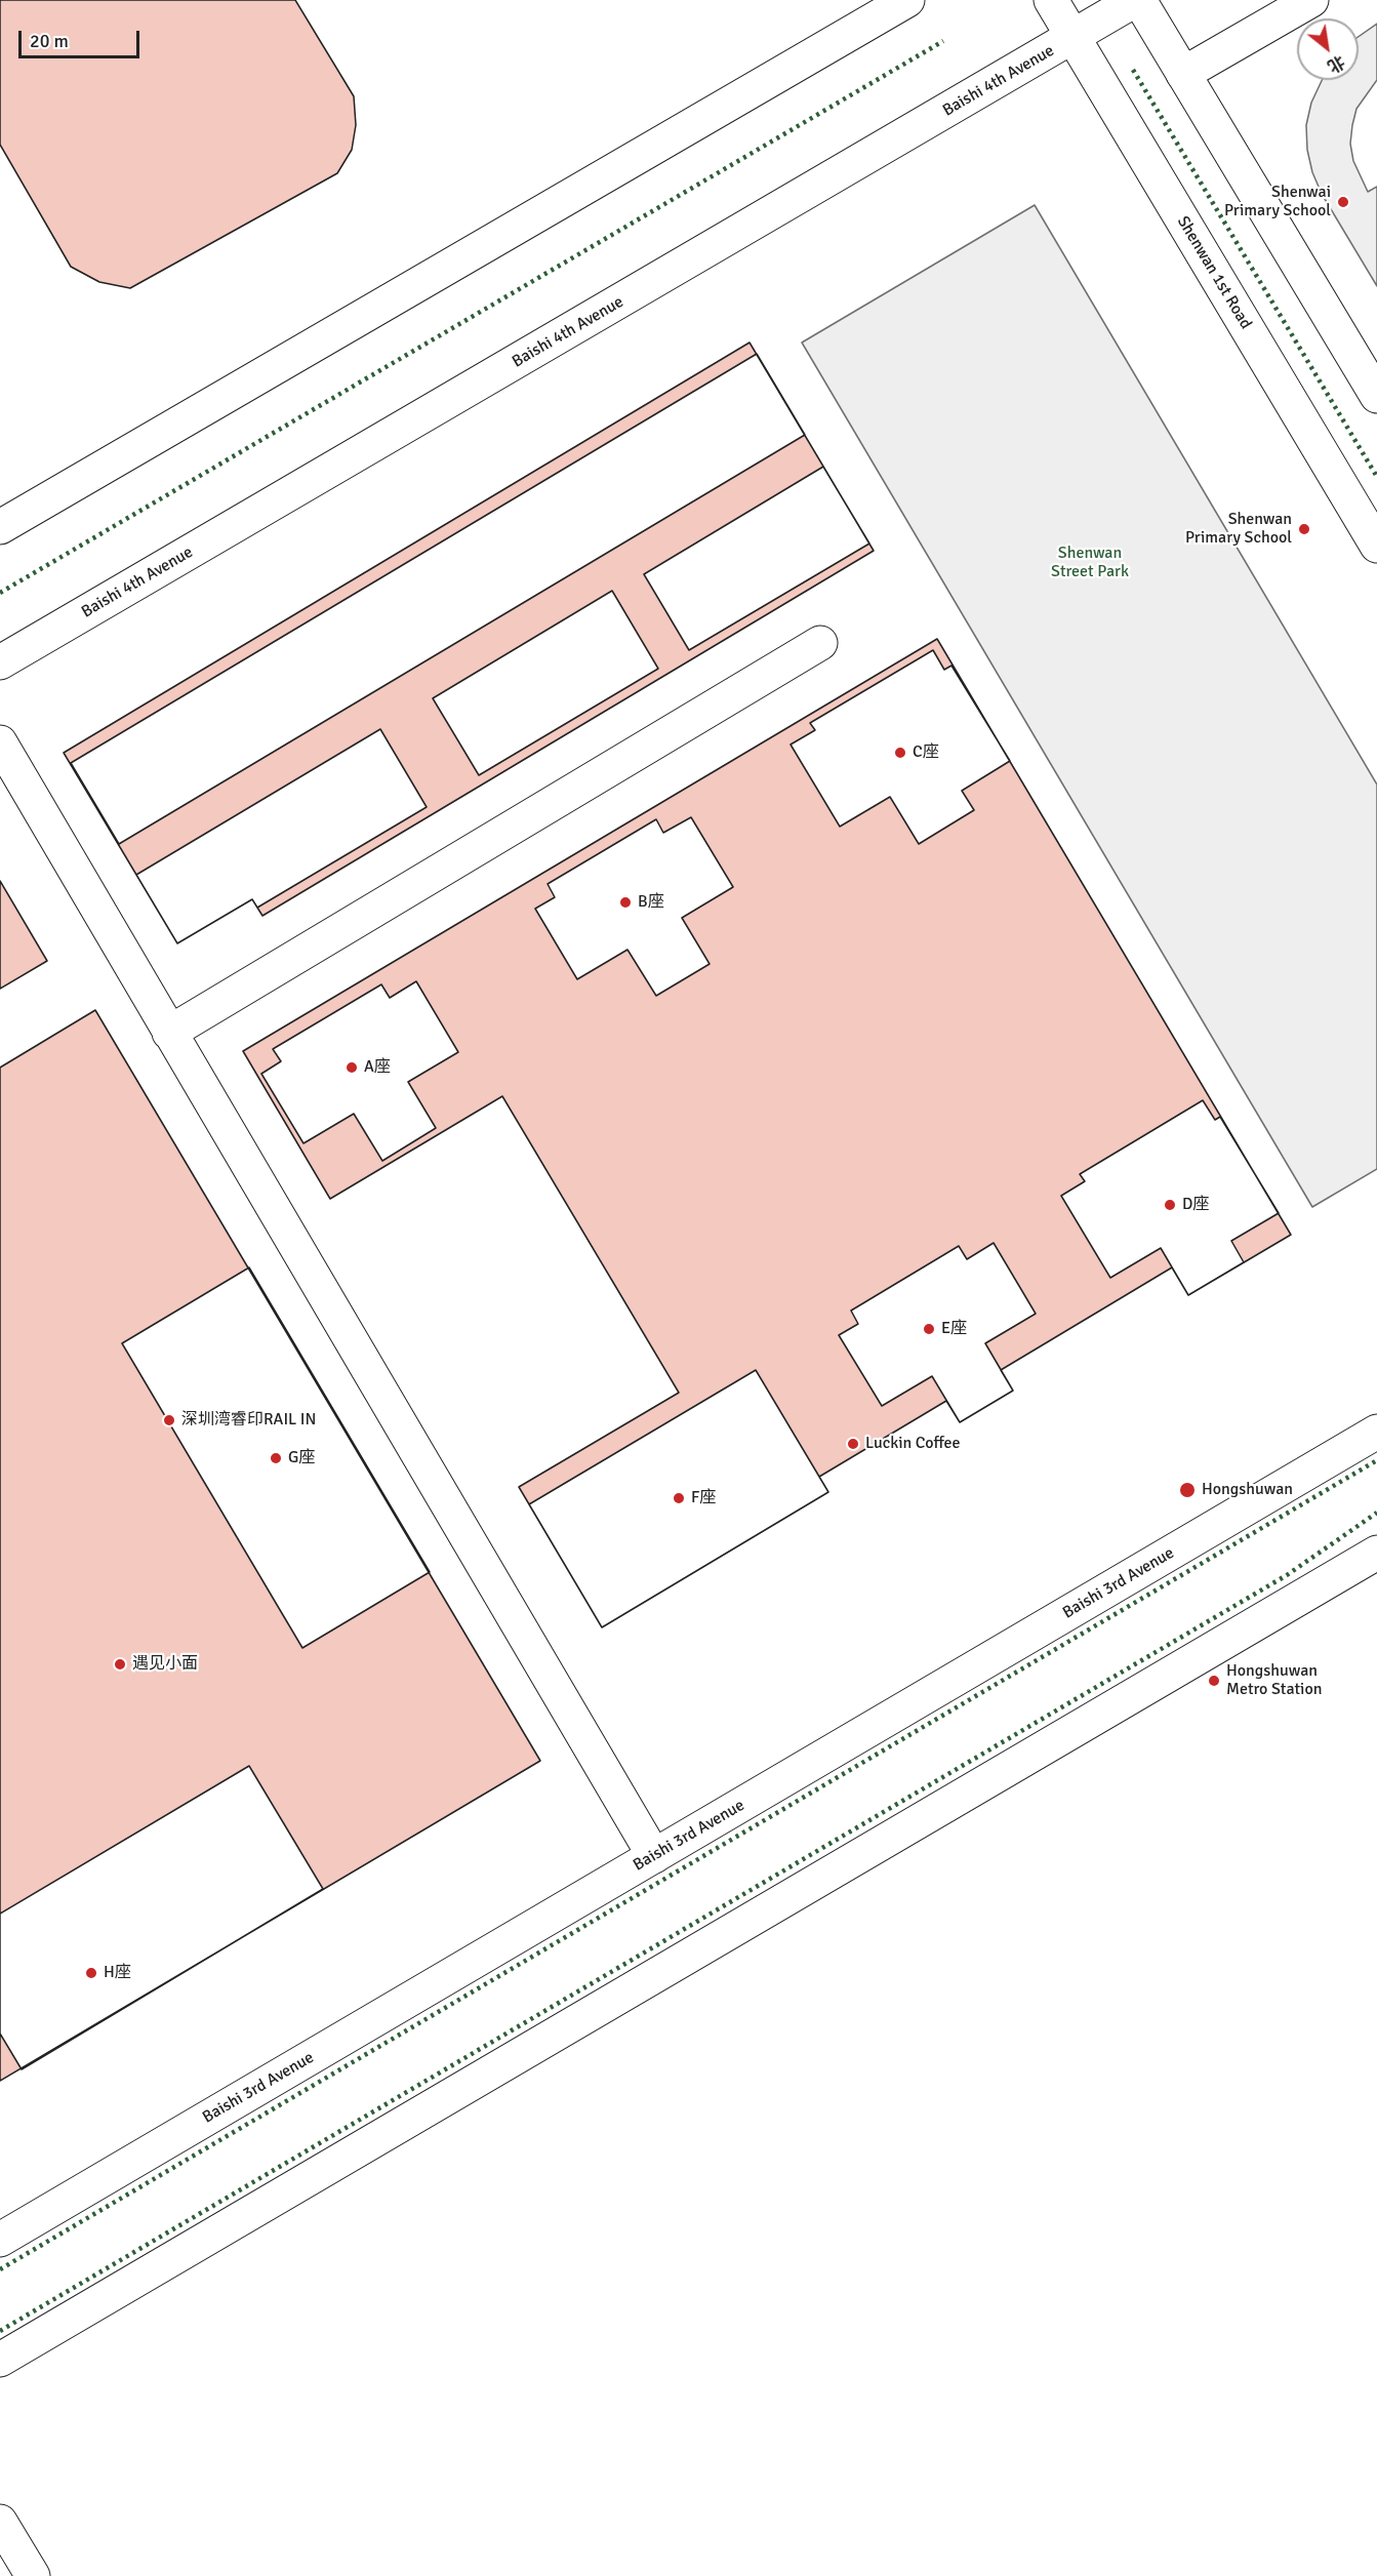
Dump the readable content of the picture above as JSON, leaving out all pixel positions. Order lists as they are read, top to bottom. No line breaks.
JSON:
{"streets":{"street":["Baishi 4th Avenue","Shenwan 1st Road","Baishi 3rd Avenue"]},"crossings":[["Baishi 4th Avenue","Shenwan 1st Road"]],"parks":["Shenwan Street Park"],"places":["Shenwai Primary School","Shenwan Primary School","C座","B座","A座","D座","E座","深圳湾睿印RAIL IN","Luckin Coffee","G座","Hongshuwan","F座","遇见小面","Hongshuwan Metro Station","H座"],"scale_bar":"20 m","north":"bottom right"}
